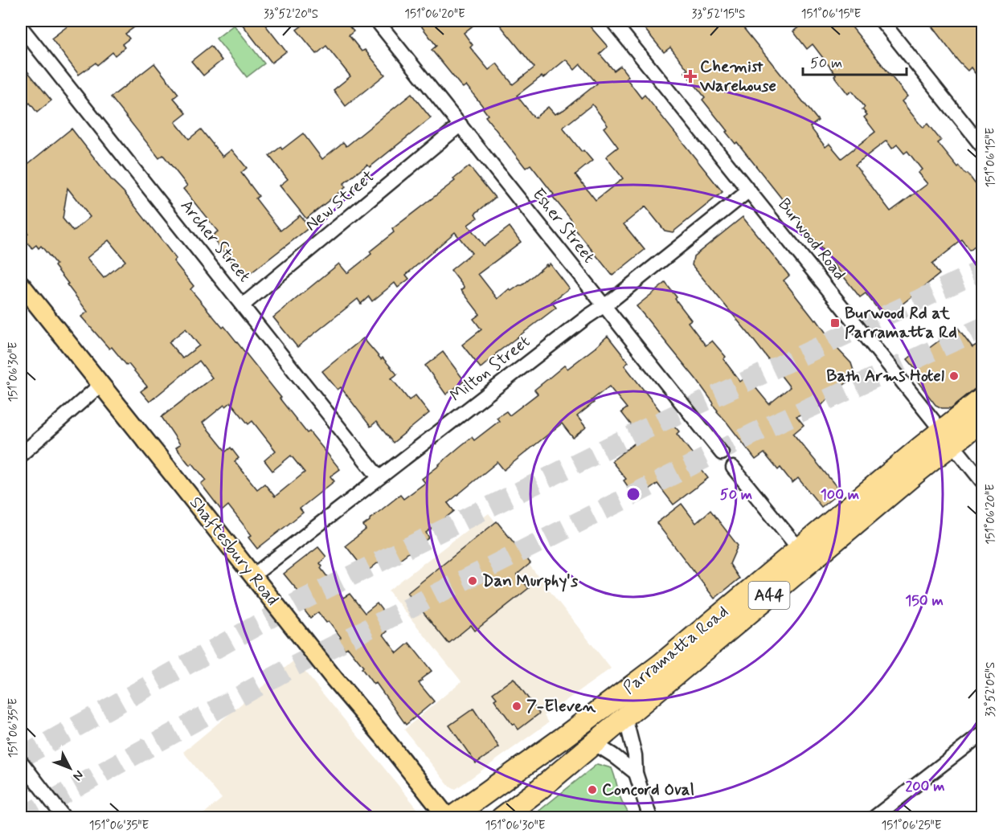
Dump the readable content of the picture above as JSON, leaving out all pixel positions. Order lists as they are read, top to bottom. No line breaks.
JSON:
{"streets":{"highway":["A44","Parramatta Road"],"main road":["Shaftesbury Road"],"street":["New Street","Esher Street","Burwood Road","Archer Street","Milton Street"]},"crossings":[["New Street","Esher Street"],["New Street","Archer Street"],["Esher Street","Milton Street"],["Burwood Road","Milton Street"],["Burwood Road","Parramatta Road"],["Archer Street","Milton Street"],["Milton Street","Shaftesbury Road"],["Shaftesbury Road","Parramatta Road"]],"places":{"health":["Chemist Warehouse"],"transit":["Burwood Rd at Parramatta Rd"],"other":["Bath Arms Hotel","Dan Murphy's","7-Eleven","Concord Oval"]},"scale_bar":"50 m","north":"bottom right","coordinates":["33°52'20\"S","151°06'20\"E","33°52'15\"S","151°06'15\"E","151°06'30\"E","33°52'05\"S","151°06'35\"E","151°06'25\"E"],"rings":["50 m","100 m","150 m","200 m"]}
